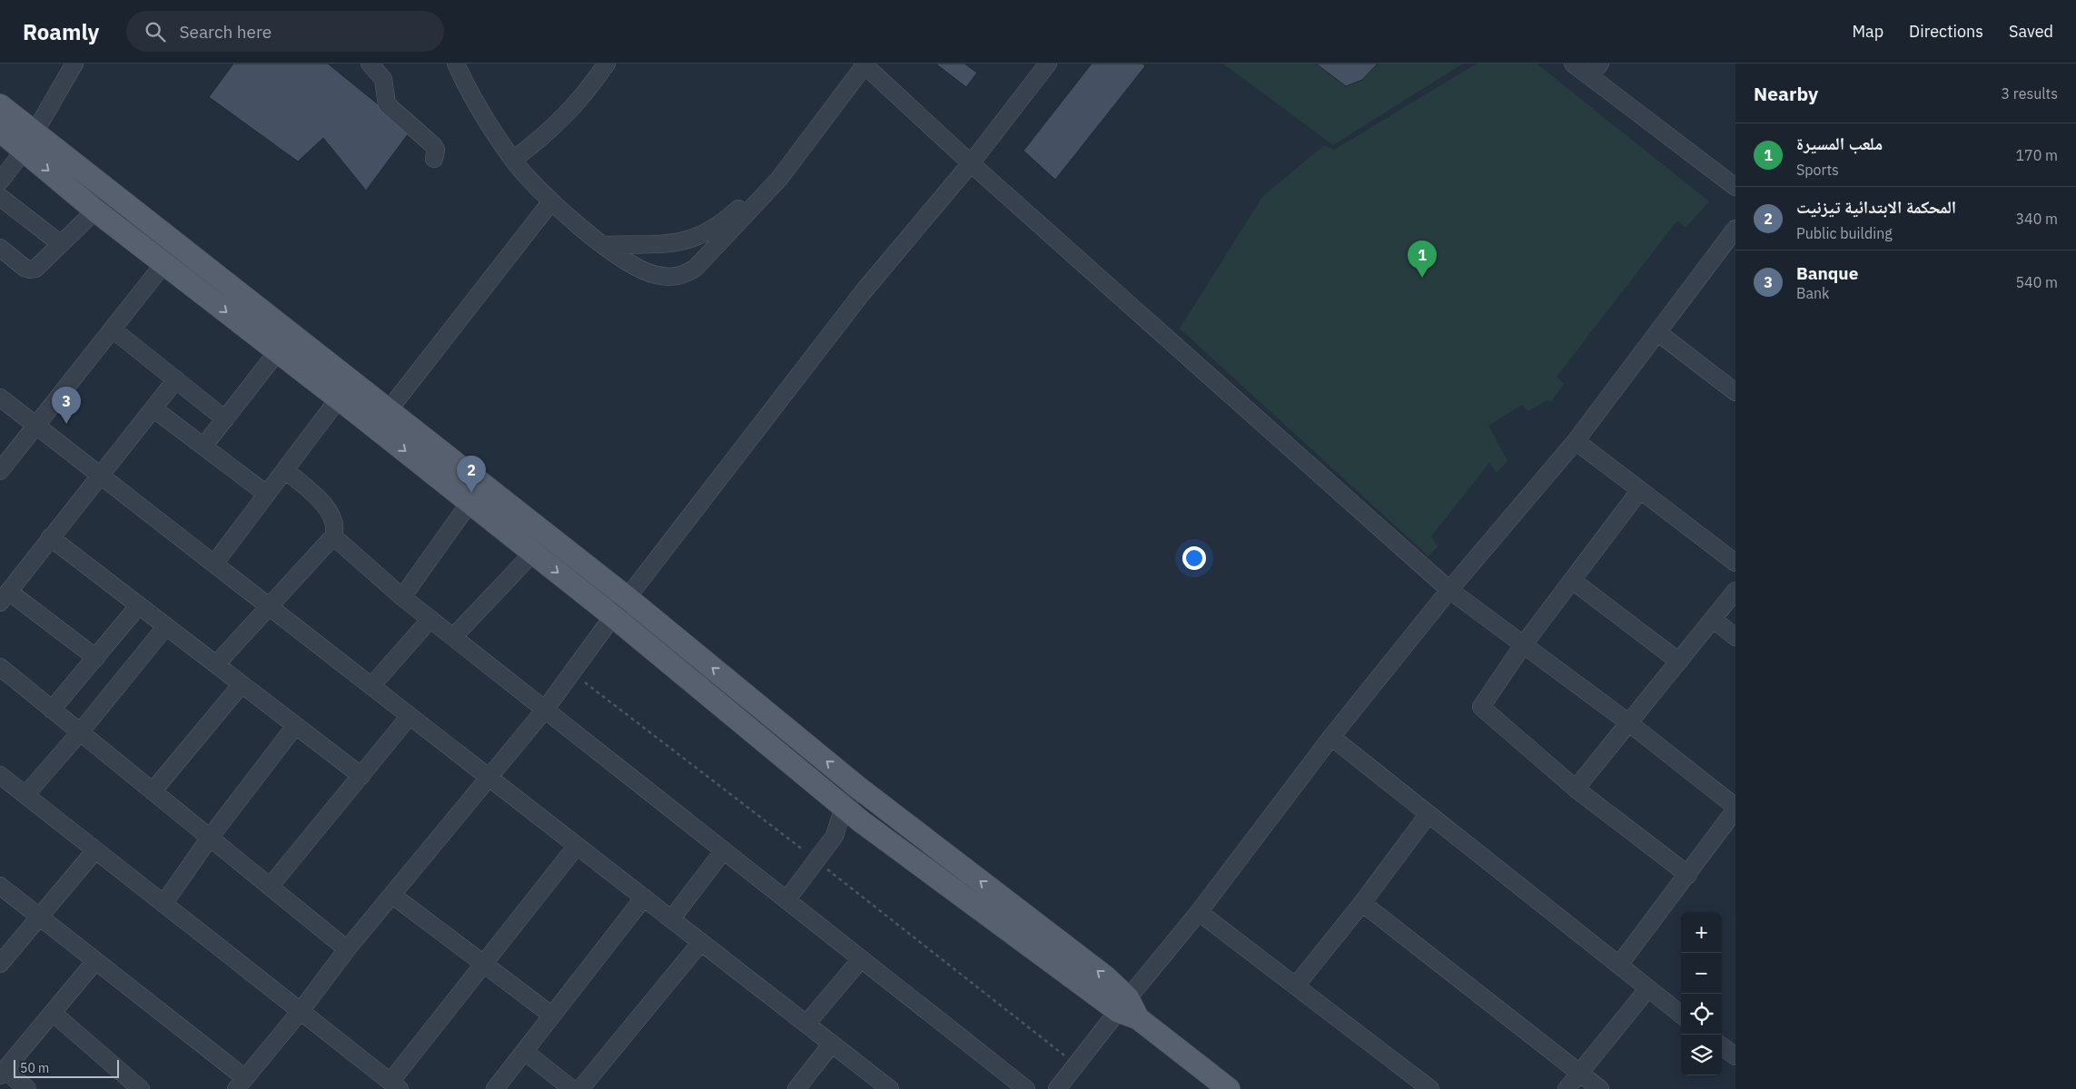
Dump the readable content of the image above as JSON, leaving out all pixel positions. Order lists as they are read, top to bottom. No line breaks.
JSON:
{"scale_bar":"50 m","page":{"header":"Roamly","search":"Search here","nav":["Map","Directions","Saved"],"heading":["Nearby","3 results"],"list":[{"mark":"1","name":"ملعب المسيرة","note":"Sports","value":"170 m"},{"mark":"2","name":"المحكمة الابتدائية تيزنيت","note":"Public building","value":"340 m"},{"mark":"3","name":"Banque","note":"Bank","value":"540 m"}],"pins":["1","3","2"],"map_buttons":["+","−"],"scale":"50 m"}}
